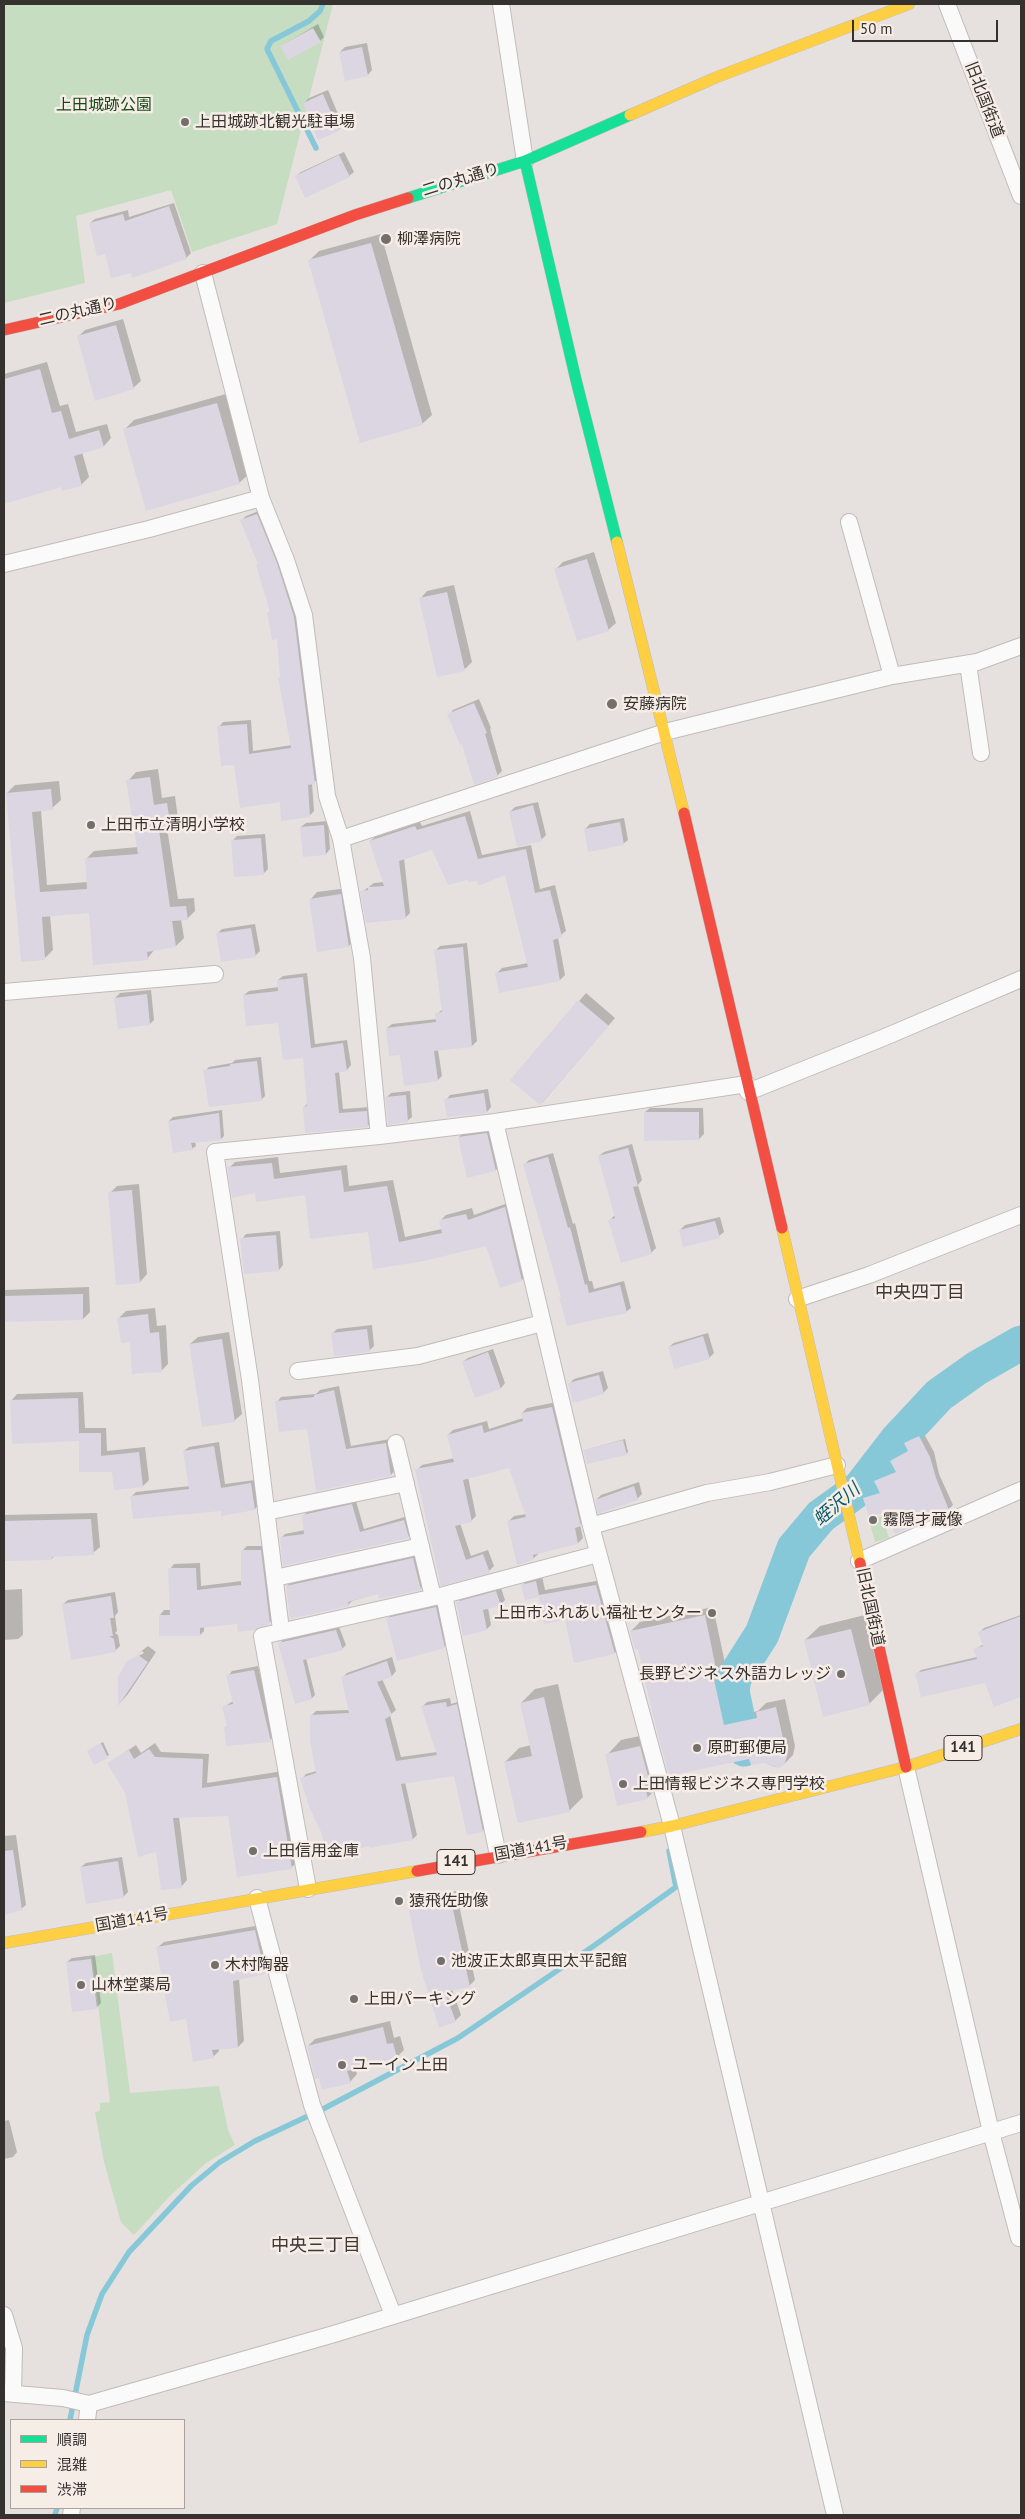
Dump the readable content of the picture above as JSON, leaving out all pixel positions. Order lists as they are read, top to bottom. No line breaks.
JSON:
{"streets":{"main road":["旧北国街道","二の丸通り","141","国道141号"]},"crossings":[["旧北国街道","国道141号"]],"districts":["中央四丁目","中央三丁目"],"water":["蛭沢川"],"parks":["上田城跡公園"],"places":["上田城跡北観光駐車場","柳澤病院","安藤病院","上田市立清明小学校","霧隠才蔵像","上田市ふれあい福祉センター","長野ビジネス外語カレッジ","原町郵便局","上田情報ビジネス専門学校","上田信用金庫","猿飛佐助像","池波正太郎真田太平記館","木村陶器","山林堂薬局","上田パーキング","ユーイン上田"],"legend":["順調","混雑","渋滞"],"scale_bar":"50 m"}
